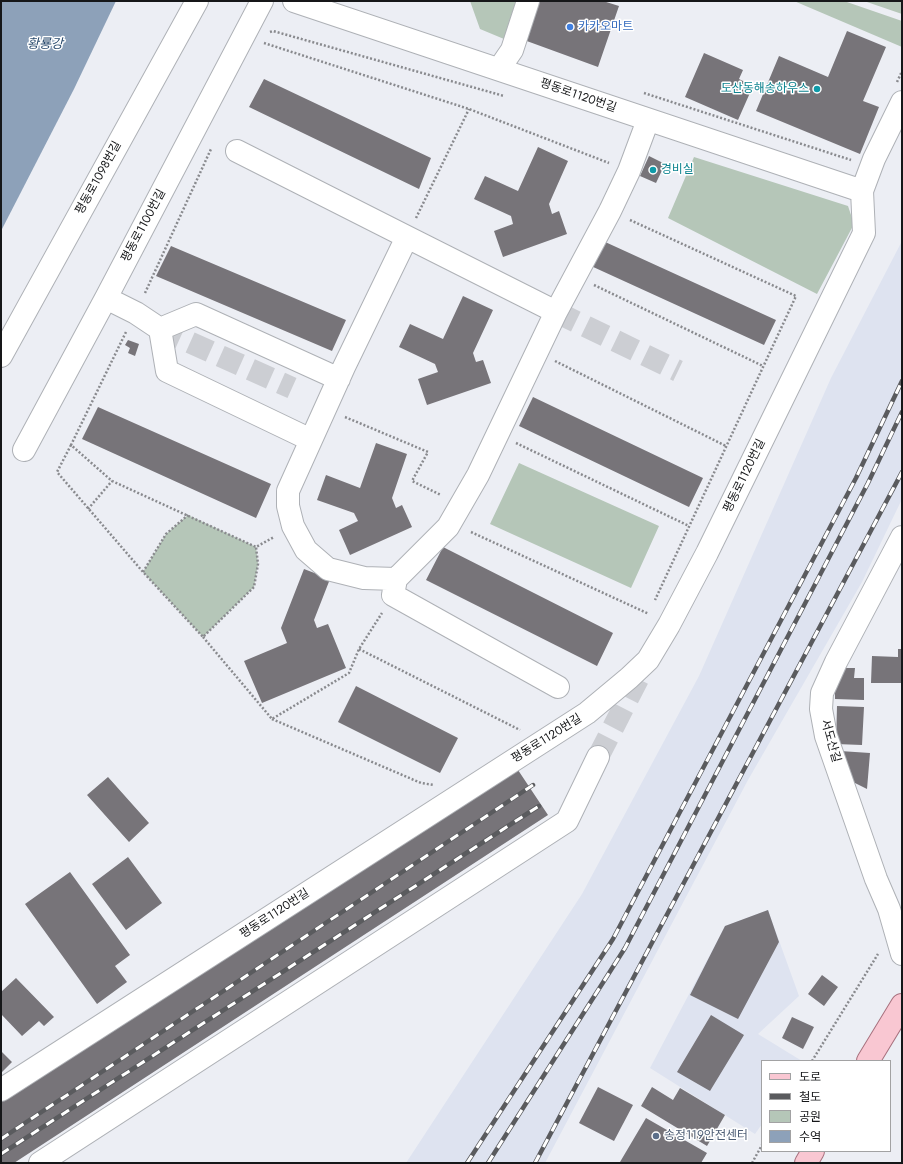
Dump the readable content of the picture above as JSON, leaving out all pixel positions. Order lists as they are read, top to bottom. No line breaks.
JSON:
{"streets":{"street":["평동로1120번길","평동로1098번길","평동로1100번길","서도산길"]},"water":["황룡강"],"places":["카카오마트","도산동해송하우스","경비실","송정119안전센터"],"legend":["도로","철도","공원","수역"]}
